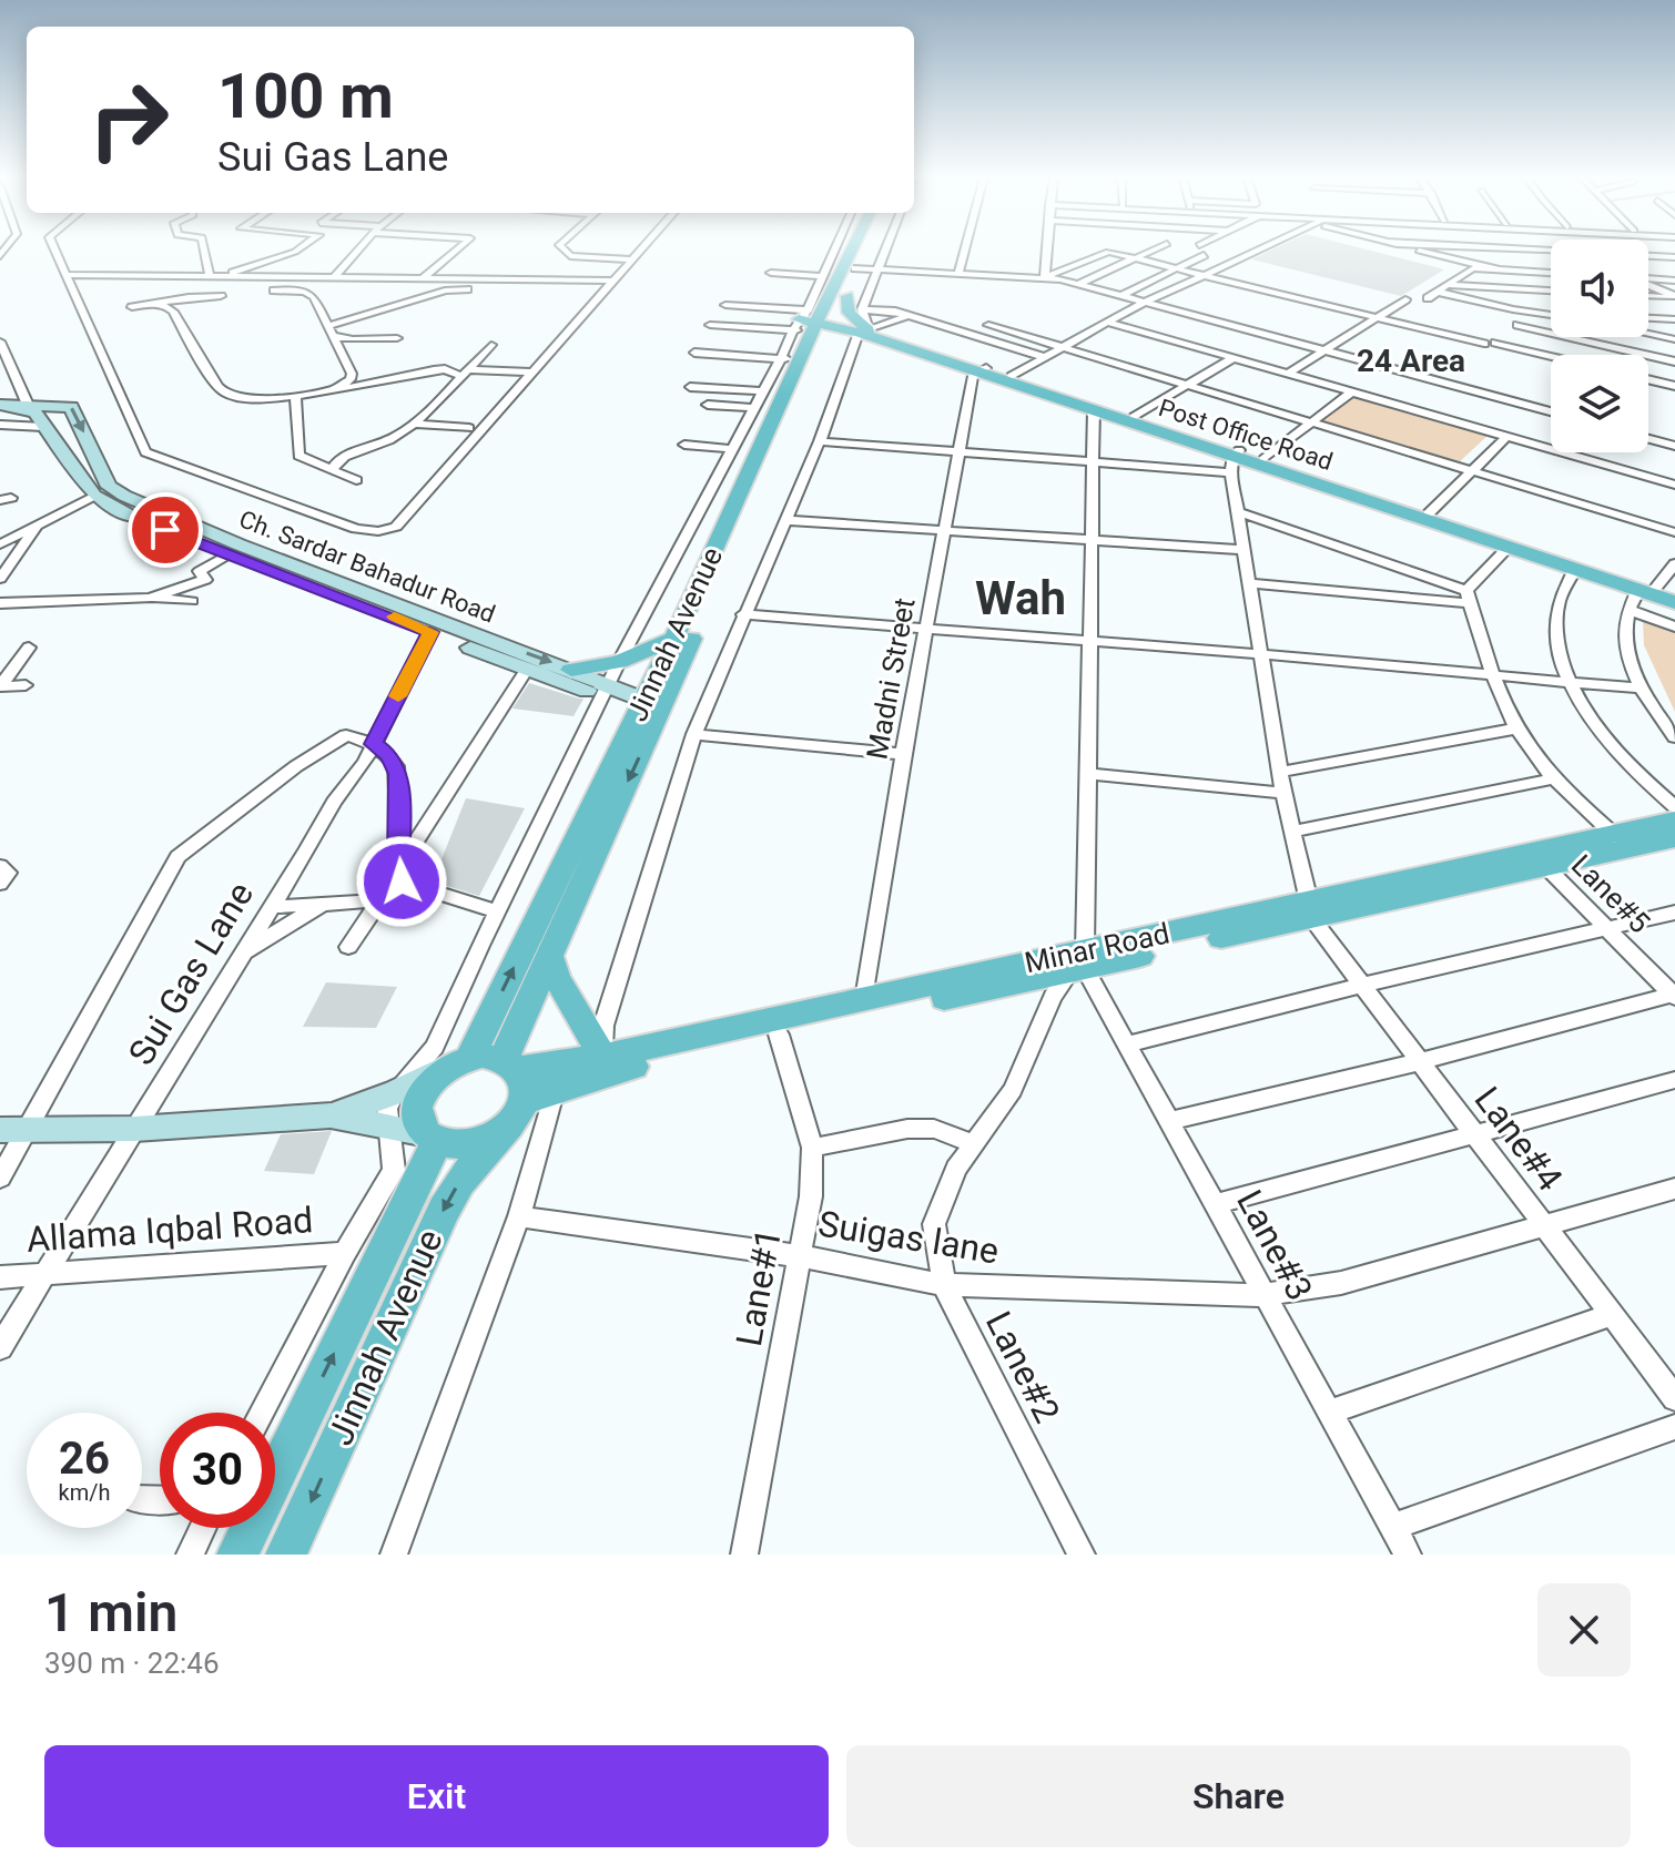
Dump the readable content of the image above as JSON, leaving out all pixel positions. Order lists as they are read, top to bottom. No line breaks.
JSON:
{"streets":{"main road":["Post Office Road","Ch. Sardar Bahadur Road","Jinnah Avenue","Minar Road"],"street":["Madni Street","Lane#5","Sui Gas Lane","Lane#4","Allama Iqbal Road","Suigas lane","Lane#3","Lane#1","Lane#2"]},"crossings":[["Post Office Road","Jinnah Avenue"],["Post Office Road","Madni Street"],["Ch. Sardar Bahadur Road","Jinnah Avenue"],["Ch. Sardar Bahadur Road","Sui Gas Lane"],["Jinnah Avenue","Minar Road"],["Madni Street","Minar Road"],["Lane#5","Minar Road"],["Minar Road","Lane#4"],["Minar Road","Lane#3"],["Minar Road","Lane#1"],["Minar Road","Lane#2"],["Sui Gas Lane","Allama Iqbal Road"],["Lane#4","Suigas lane"],["Suigas lane","Lane#3"],["Suigas lane","Lane#1"],["Suigas lane","Lane#2"],["Lane#3","Lane#2"]],"districts":["24 Area","Wah"],"page":{"turn":["100 m","Sui Gas Lane"],"speed":"26 km/h","limit":"30","heading":["1 min","390 m · 22:46"],"buttons":["Exit","Share"]}}
